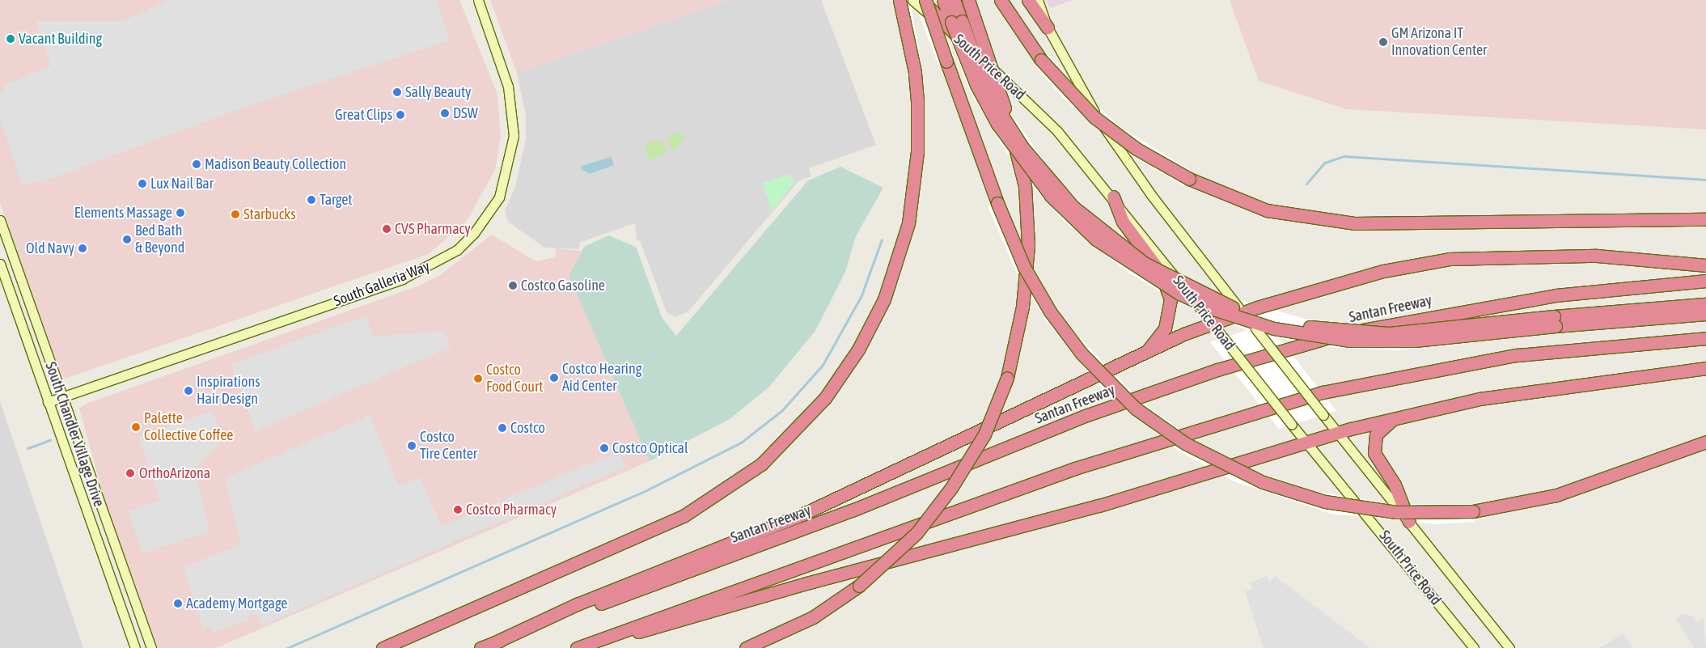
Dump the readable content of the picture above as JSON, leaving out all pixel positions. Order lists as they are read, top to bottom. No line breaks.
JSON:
{"streets":{"highway":["Santan Freeway"],"main road":["South Price Road","South Galleria Way","South Chandler Village Drive"]},"crossings":[["South Galleria Way","South Chandler Village Drive"]],"places":["Vacant Building","GM Arizona IT Innovation Center","Sally Beauty","DSW","Great Clips","Madison Beauty Collection","Lux Nail Bar","Target","Elements Massage","Starbucks","CVS Pharmacy","Bed Bath & Beyond","Old Navy","Costco Gasoline","Costco Hearing Aid Center","Costco Food Court","Inspirations Hair Design","Palette Collective Coffee","Costco","Costco Tire Center","Costco Optical","OrthoArizona","Costco Pharmacy","Academy Mortgage"]}
